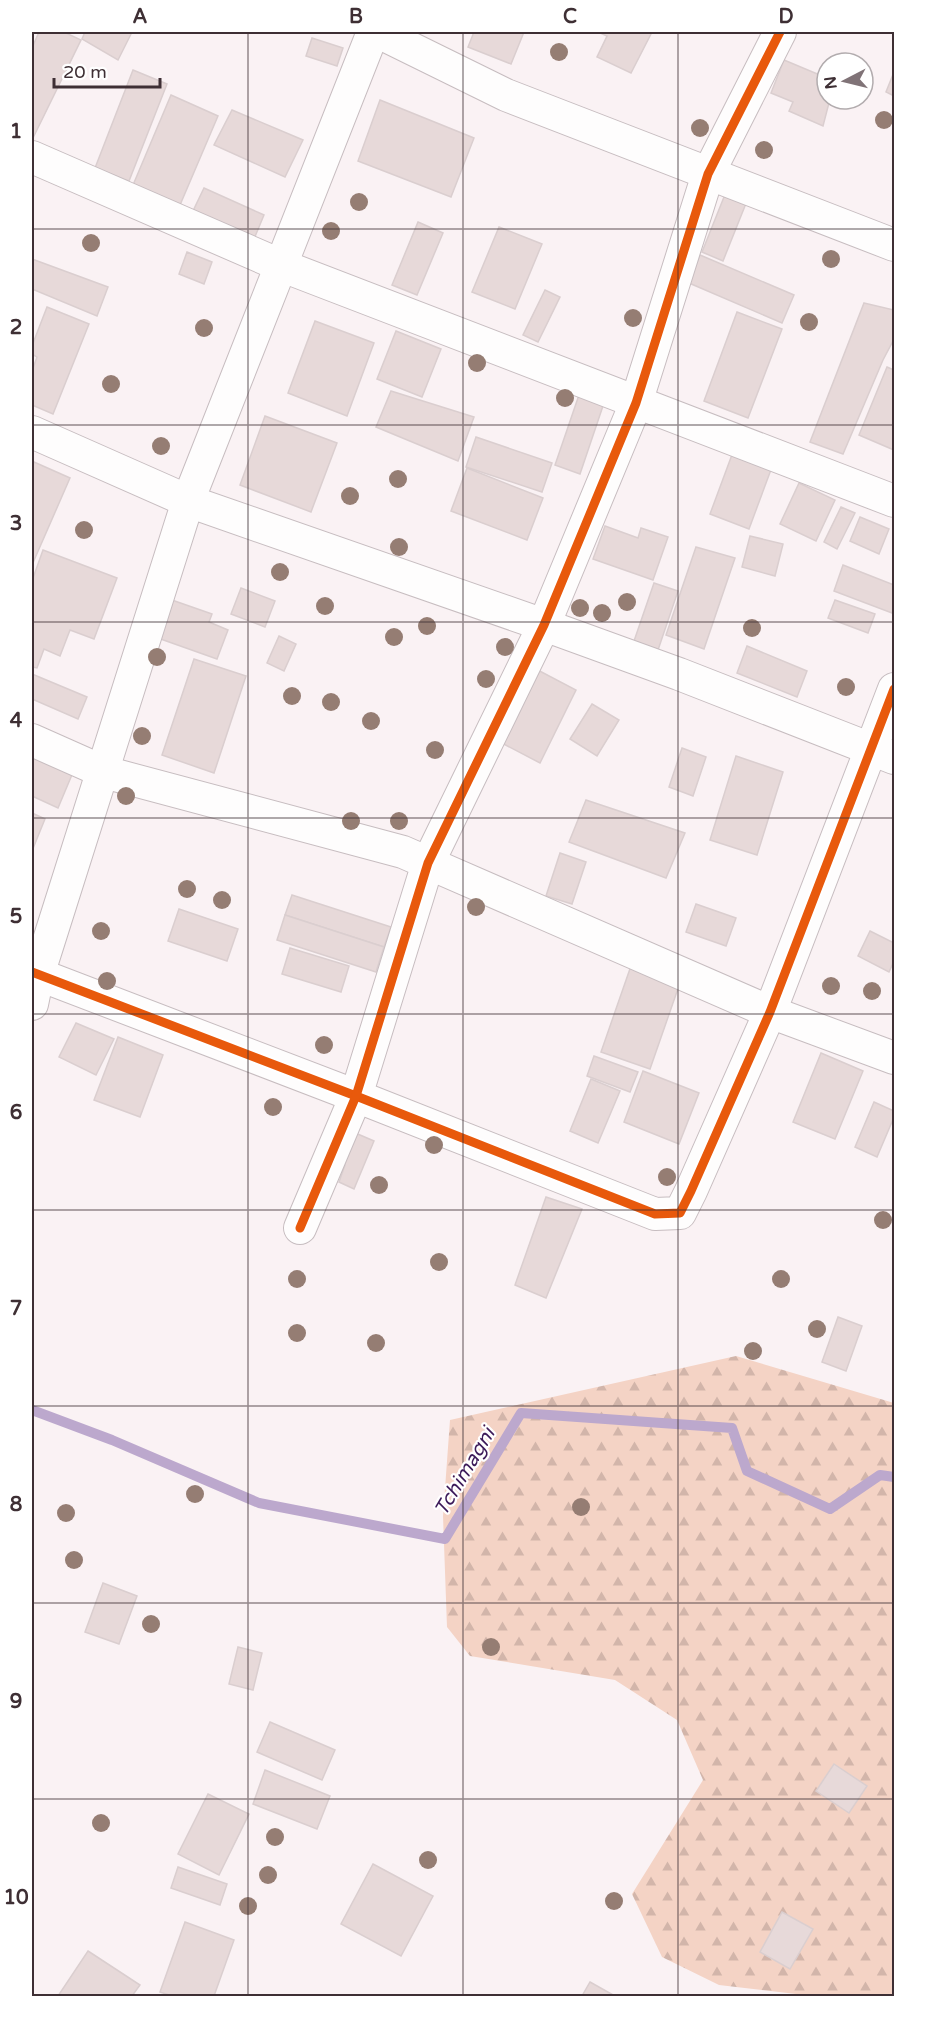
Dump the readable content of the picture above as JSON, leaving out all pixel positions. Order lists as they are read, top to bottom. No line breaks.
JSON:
{"water":["Tchimagni"],"scale_bar":"20 m","north":"left","grid":{"columns":["A","B","C","D"],"rows":["1","2","3","4","5","6","7","8","9","10"]}}
